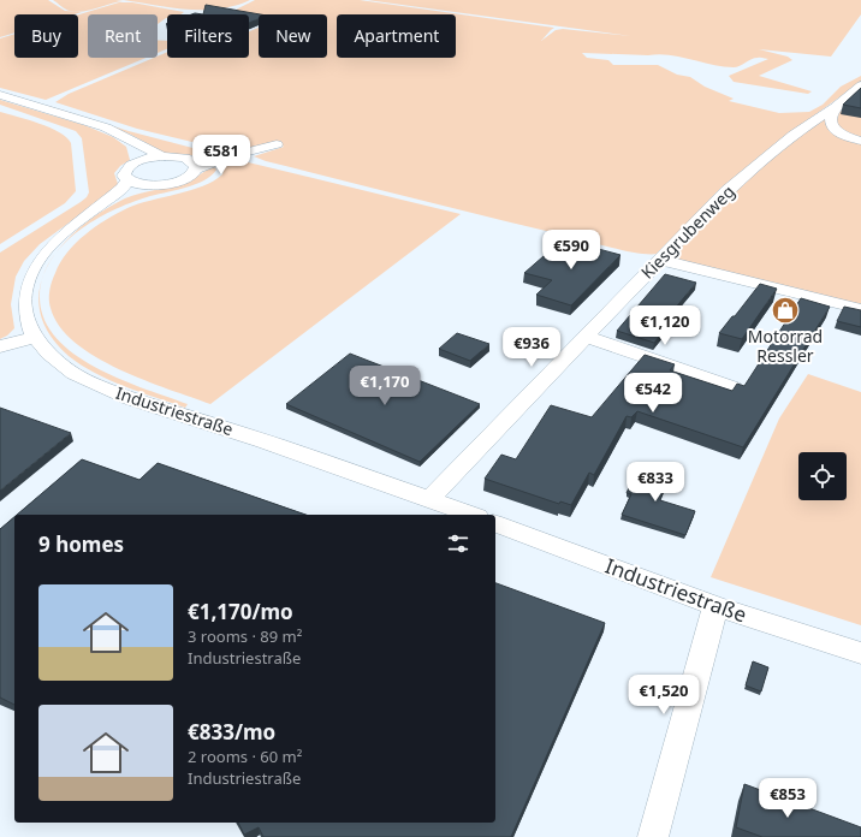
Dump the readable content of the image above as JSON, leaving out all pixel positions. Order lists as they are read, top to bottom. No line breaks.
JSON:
{"streets":{"street":["Kiesgrubenweg","Industriestraße"]},"crossings":[["Kiesgrubenweg","Industriestraße"]],"places":{"shop":["Motorrad Ressler"]},"page":{"chip":["Buy","Rent","Filters","New","Apartment"],"price":["€581","€590","€1,120","€936","€1,170","€542","€833","€1,520","€853"],"heading":"9 homes","list":[{"name":"€1,170/mo","note":"3 rooms · 89 m² · Industriestraße"},{"name":"€833/mo","note":"2 rooms · 60 m² · Industriestraße"}]}}
